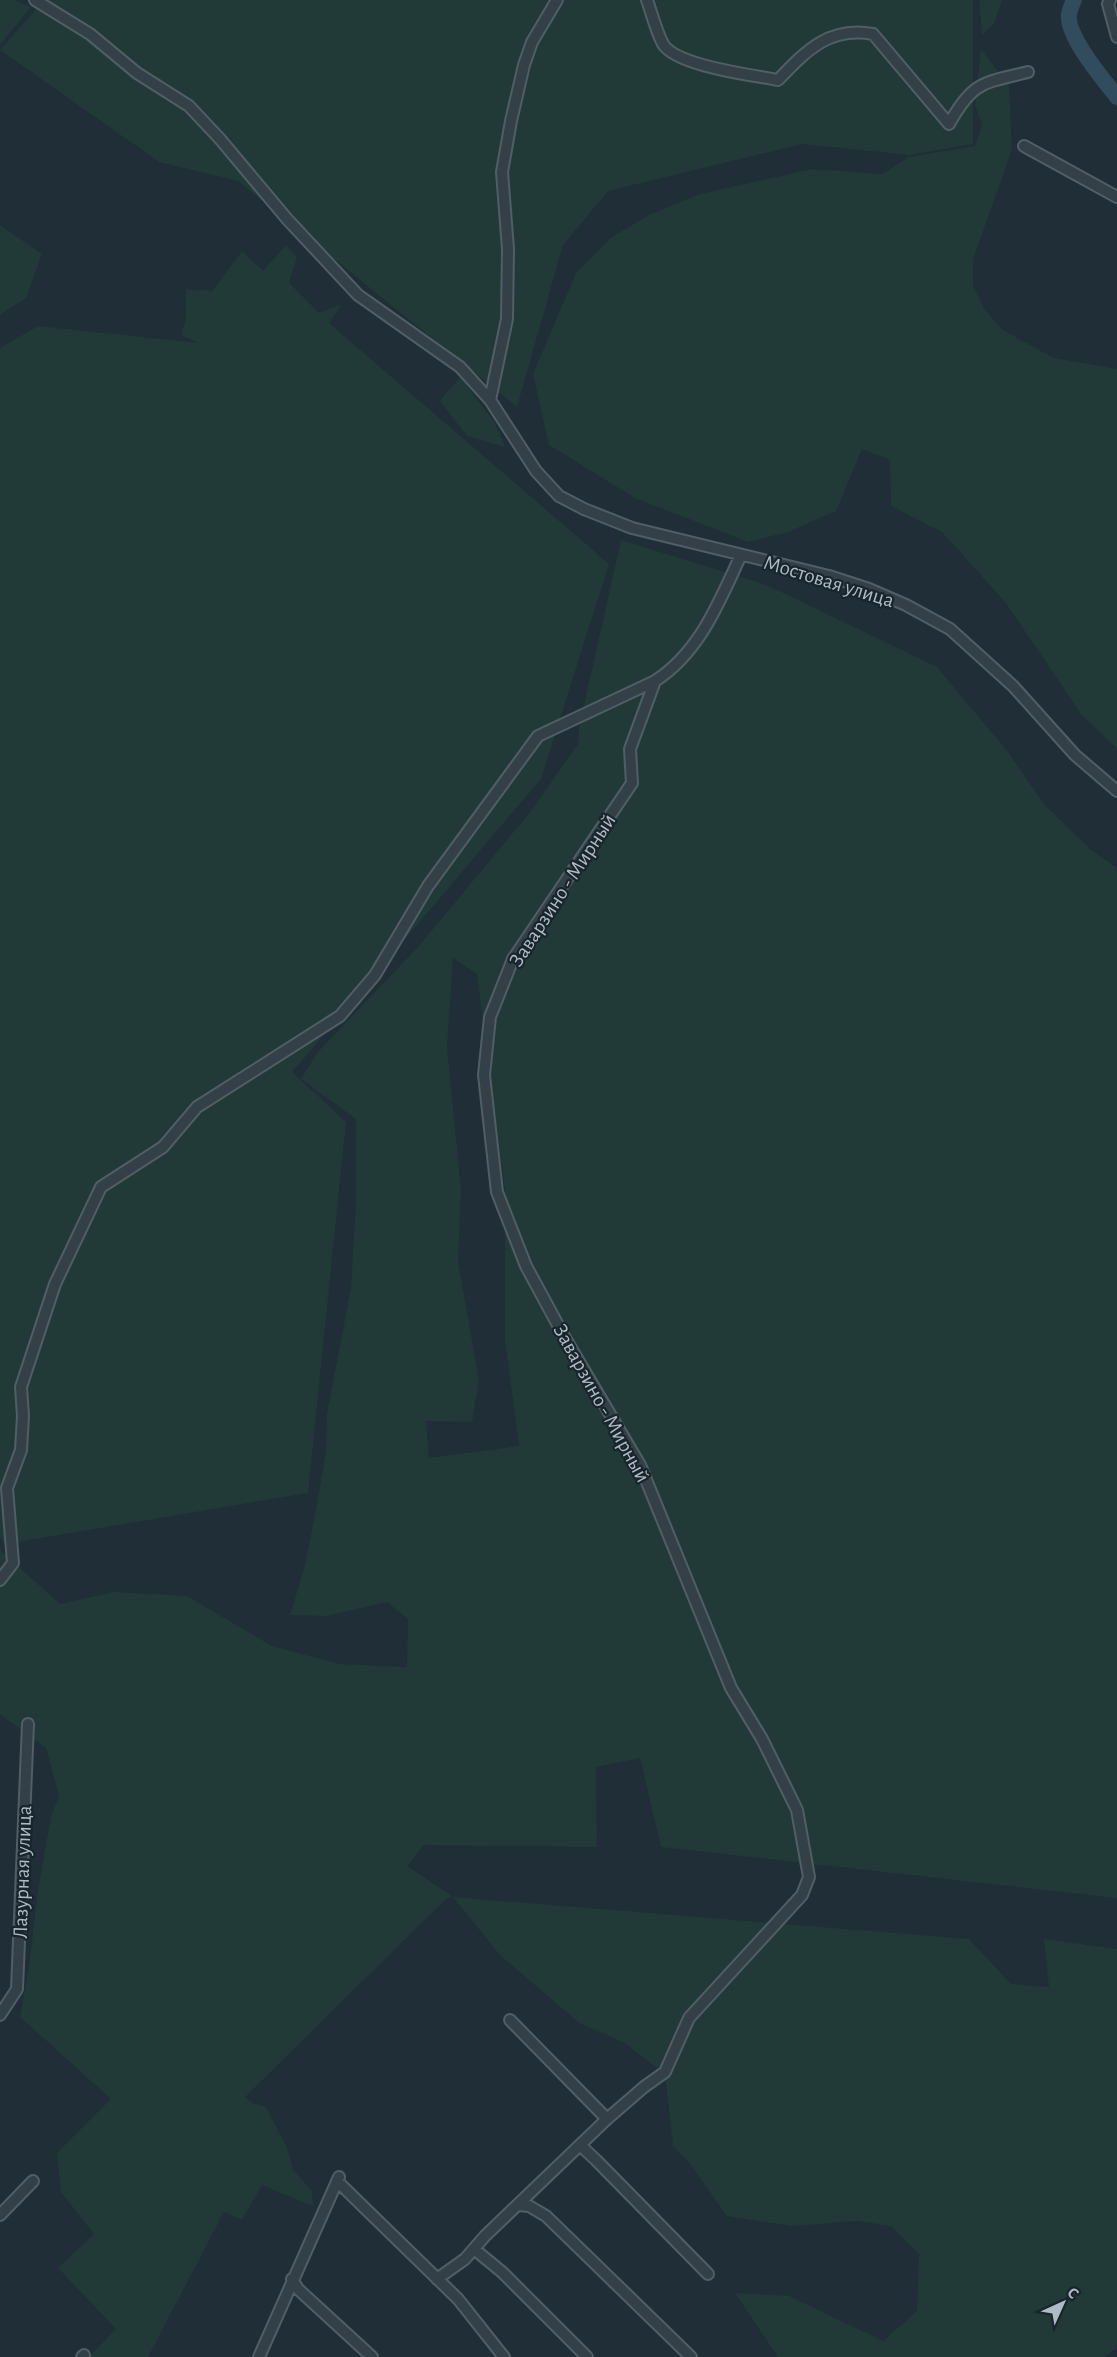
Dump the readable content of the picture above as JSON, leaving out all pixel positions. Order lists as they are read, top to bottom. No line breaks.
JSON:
{"streets":{"street":["Мостовая улица","Заварзино - Мирный","Лазурная улица"]},"north":"top right"}
